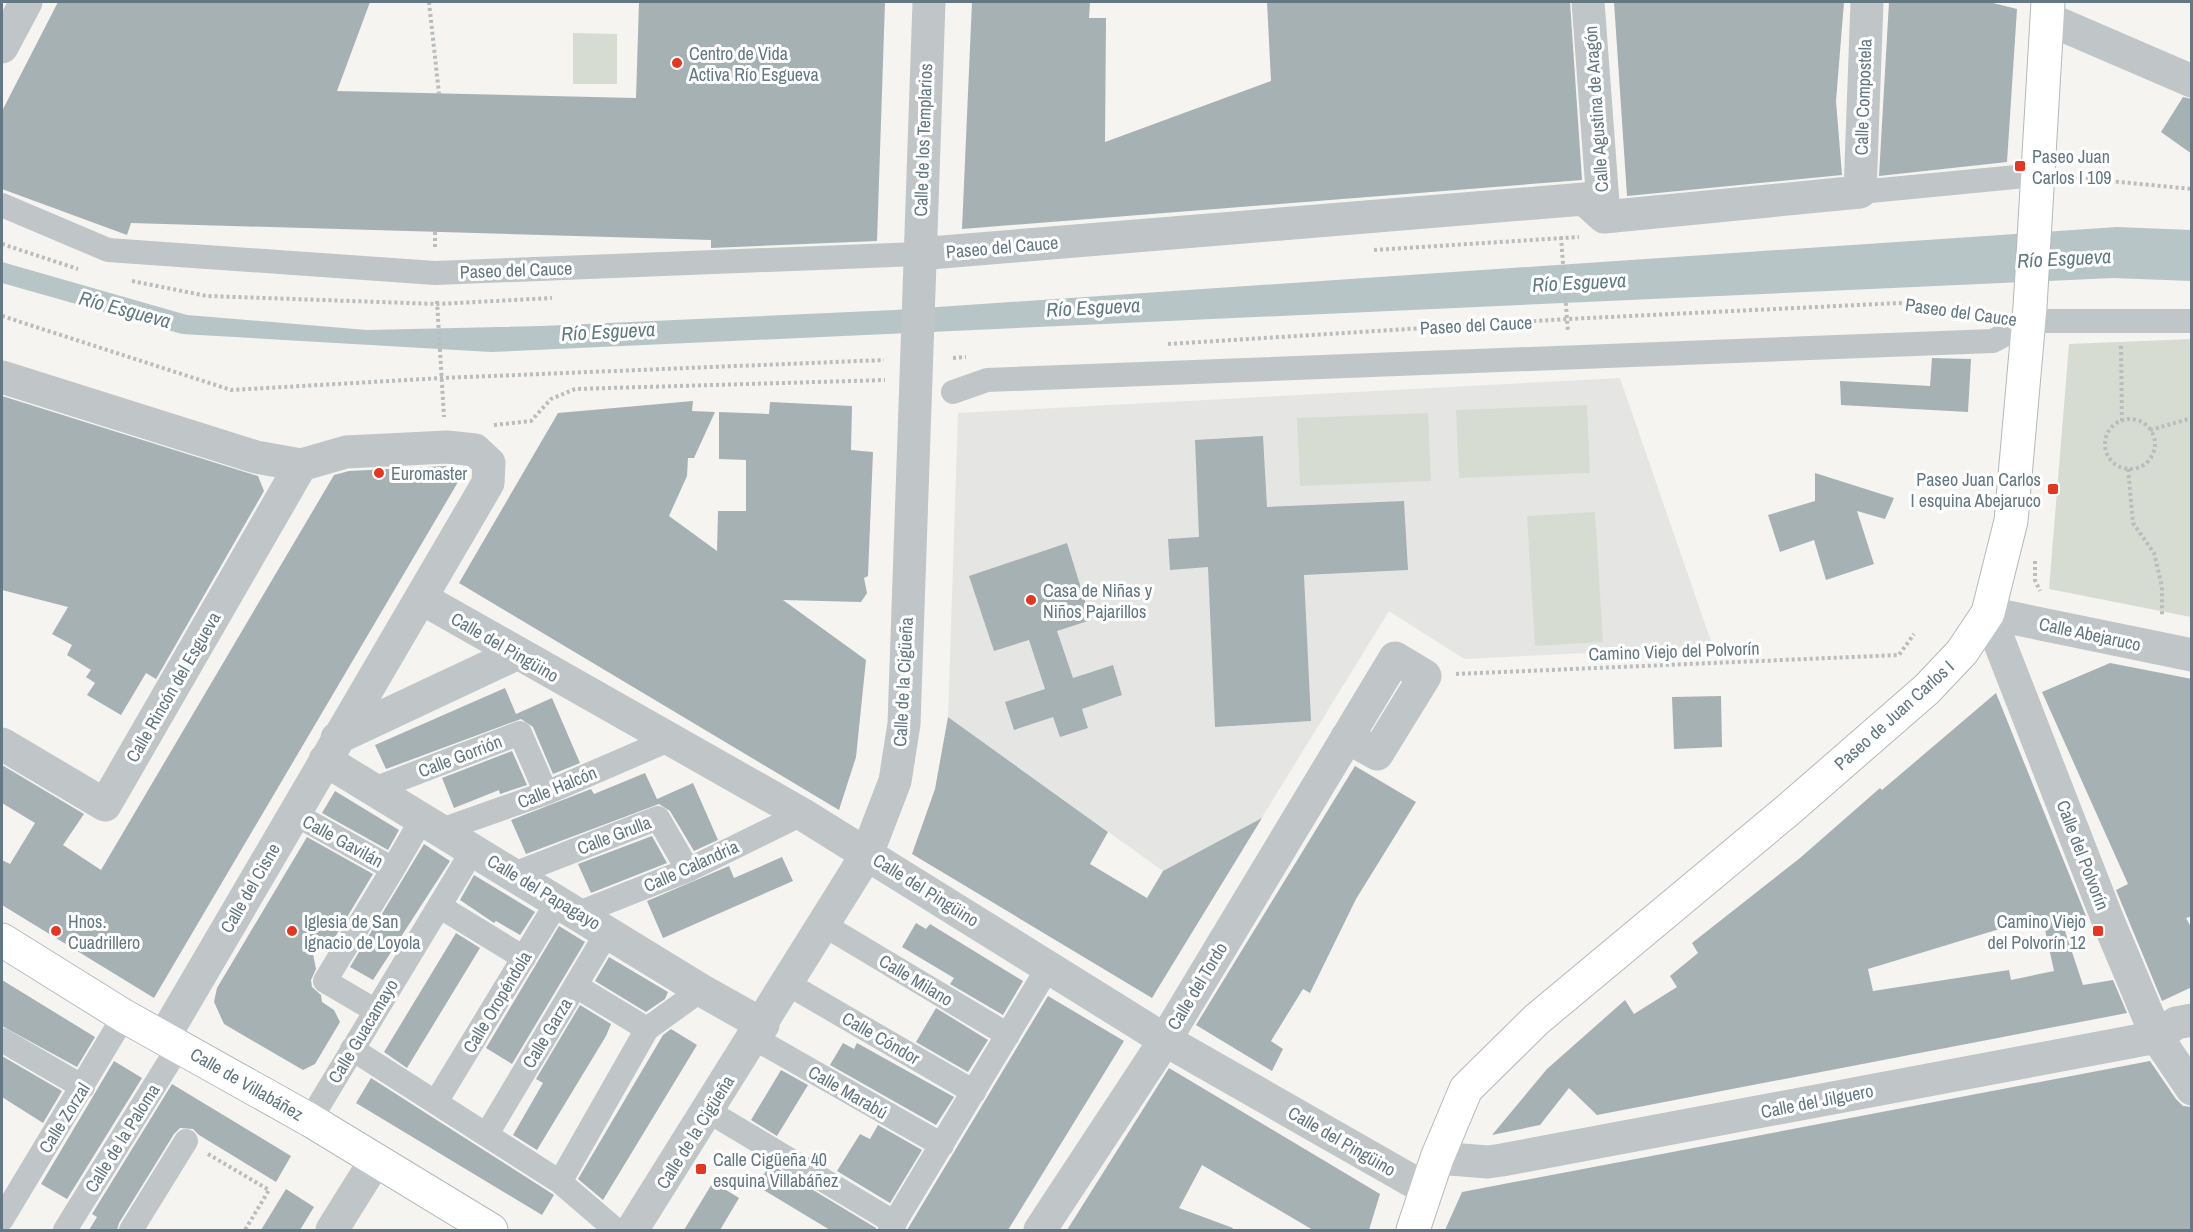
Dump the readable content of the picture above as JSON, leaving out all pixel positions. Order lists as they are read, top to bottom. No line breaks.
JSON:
{"streets":{"main road":["Paseo de Juan Carlos I","Calle de Villabáñez"],"street":["Calle Compostela","Calle Agustina de Aragón","Calle de los Templarios","Paseo del Cauce","Calle Abejaruco","Calle del Pingüino","Calle de la Cigüeña","Calle Rincón del Esgueva","Calle Gorrión","Calle Halcón","Calle Grulla","Calle Gavilán","Calle del Polvorín","Calle Calandria","Calle del Cisne","Calle del Papagayo","Calle Milano","Calle del Tordo","Calle Oropéndola","Calle Guacamayo","Calle Garza","Calle Cóndor","Calle Marabú","Calle del Jilguero","Calle Zorzal","Calle de la Paloma"],"path":["Camino Viejo del Polvorín"]},"crossings":[["Calle Agustina de Aragón","Paseo del Cauce"],["Calle de los Templarios","Paseo del Cauce"],["Calle de los Templarios","Calle de la Cigüeña"],["Paseo del Cauce","Calle de la Cigüeña"],["Paseo del Cauce","Paseo de Juan Carlos I"],["Calle Abejaruco","Paseo de Juan Carlos I"],["Calle Abejaruco","Calle del Polvorín"],["Calle del Pingüino","Calle de la Cigüeña"],["Calle del Pingüino","Paseo de Juan Carlos I"],["Calle del Pingüino","Calle Halcón"],["Calle del Pingüino","Calle Calandria"],["Calle del Pingüino","Calle del Cisne"],["Calle del Pingüino","Calle del Tordo"],["Camino Viejo del Polvorín","Calle del Tordo"],["Calle de la Cigüeña","Calle del Papagayo"],["Calle de la Cigüeña","Calle Milano"],["Calle de la Cigüeña","Calle Cóndor"],["Calle de la Cigüeña","Calle Marabú"],["Paseo de Juan Carlos I","Calle del Polvorín"],["Paseo de Juan Carlos I","Calle del Jilguero"],["Calle Gorrión","Calle Halcón"],["Calle Gorrión","Calle del Papagayo"],["Calle Halcón","Calle Gavilán"],["Calle Halcón","Calle del Papagayo"],["Calle Grulla","Calle Calandria"],["Calle Grulla","Calle del Papagayo"],["Calle Gavilán","Calle del Cisne"],["Calle Gavilán","Calle del Papagayo"],["Calle Gavilán","Calle Guacamayo"],["Calle del Polvorín","Calle del Jilguero"],["Calle Calandria","Calle del Papagayo"],["Calle Calandria","Calle Oropéndola"],["Calle del Cisne","Calle del Papagayo"],["Calle del Cisne","Calle de Villabáñez"],["Calle del Cisne","Calle de la Paloma"],["Calle del Papagayo","Calle Oropéndola"],["Calle del Papagayo","Calle Guacamayo"],["Calle del Papagayo","Calle Garza"],["Calle del Papagayo","Calle Marabú"],["Calle Guacamayo","Calle de Villabáñez"],["Calle de Villabáñez","Calle Zorzal"],["Calle de Villabáñez","Calle de la Paloma"]],"water":["Río Esgueva"],"places":{"other":["Centro de Vida Activa Río Esgueva","Euromaster","Casa de Niñas y Niños Pajarillos","Hnos. Cuadrillero","Iglesia de San Ignacio de Loyola"],"transit":["Paseo Juan Carlos I 109","Paseo Juan Carlos I esquina Abejaruco","Camino Viejo del Polvorín 12","Calle Cigüeña 40 esquina Villabáñez"]}}
